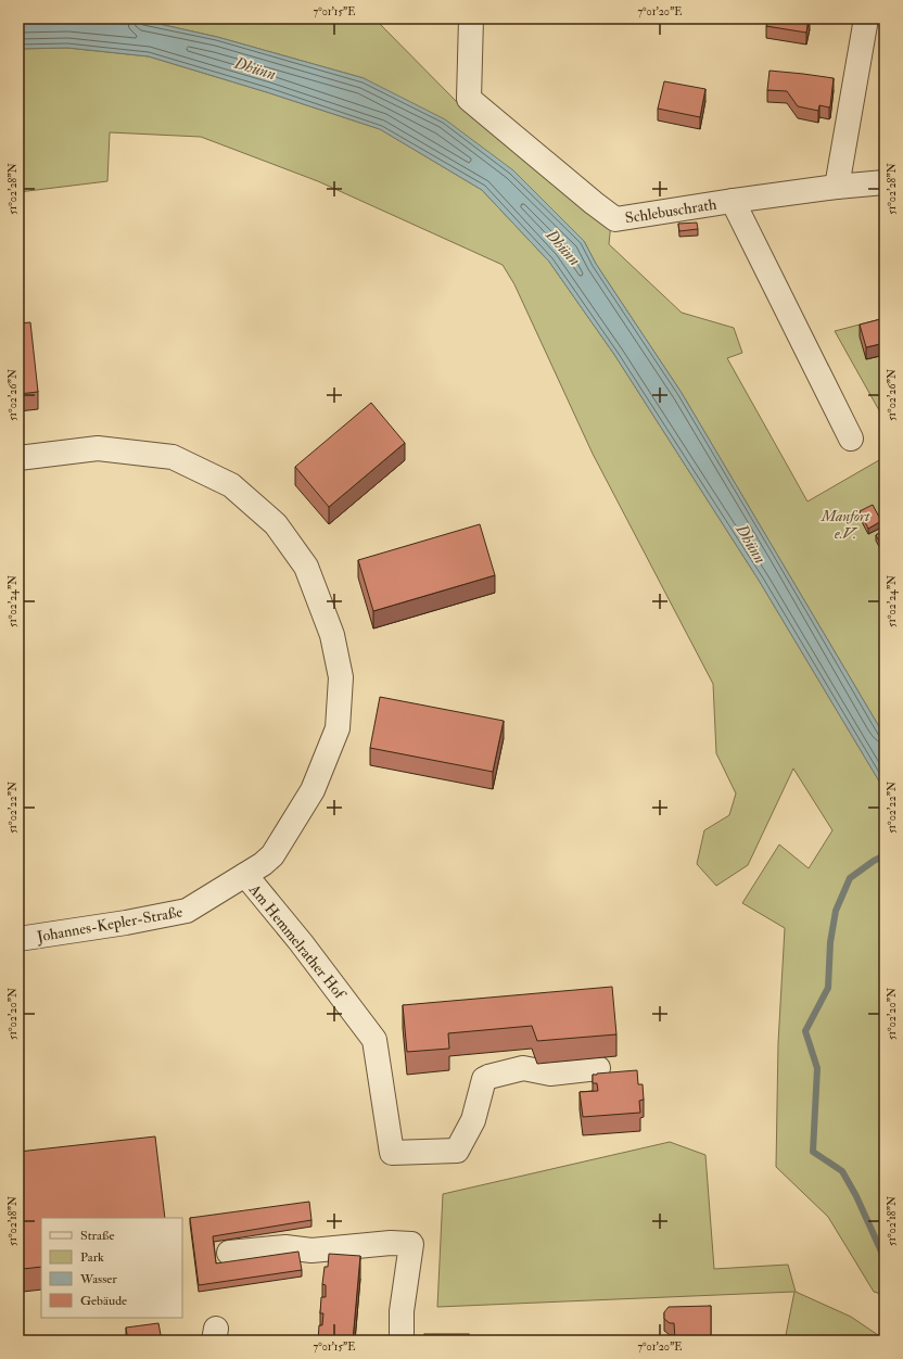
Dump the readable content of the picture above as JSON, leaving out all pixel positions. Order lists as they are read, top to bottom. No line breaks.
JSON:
{"streets":{"street":["Schlebuschrath","Johannes-Kepler-Straße","Am Hemmelrather Hof"]},"crossings":[["Johannes-Kepler-Straße","Am Hemmelrather Hof"]],"water":["Dhünn"],"parks":["Manfort e.V."],"legend":["Straße","Park","Wasser","Gebäude"],"coordinates":["7°01'15\"E","7°01'20\"E","51°02'28\"N","51°02'26\"N","51°02'24\"N","51°02'22\"N","51°02'20\"N","51°02'18\"N"]}
